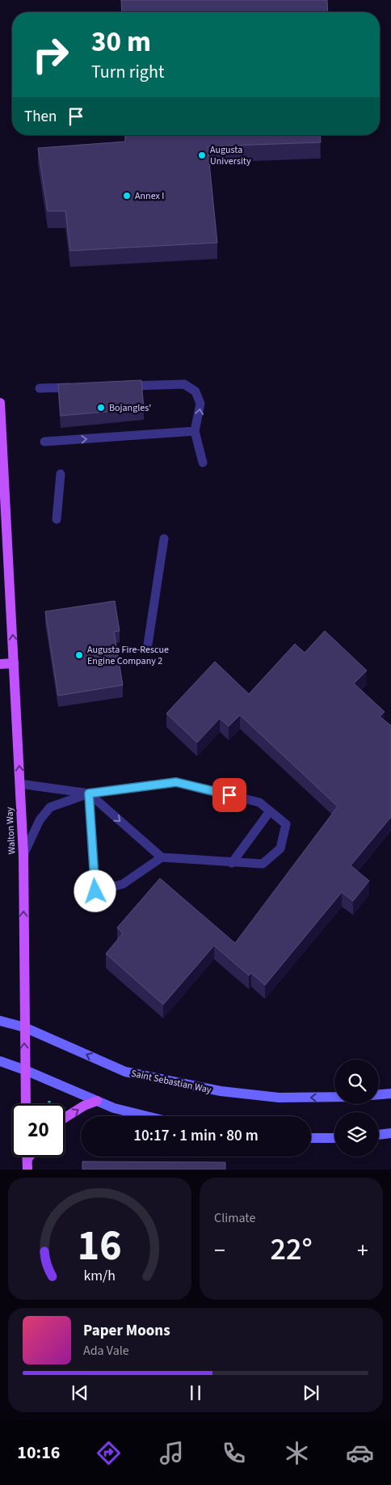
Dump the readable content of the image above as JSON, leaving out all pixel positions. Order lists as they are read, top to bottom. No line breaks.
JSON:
{"streets":{"main road":["Walton Way","Saint Sebastian Way"]},"crossings":[["Walton Way","Saint Sebastian Way"]],"one_way":["Walton Way"],"places":["Augusta University","Annex I","Bojangles'","Augusta Fire-Rescue Engine Company 2"],"page":{"turn":["30 m","Turn right"],"then":"Then","limit":"20","trip":"10:17 · 1 min · 80 m","tile":"Climate","heat":["−","22°","+"],"song":["Paper Moons","Ada Vale"],"tabs":"10:16","gauge":["16","km/h"]}}
